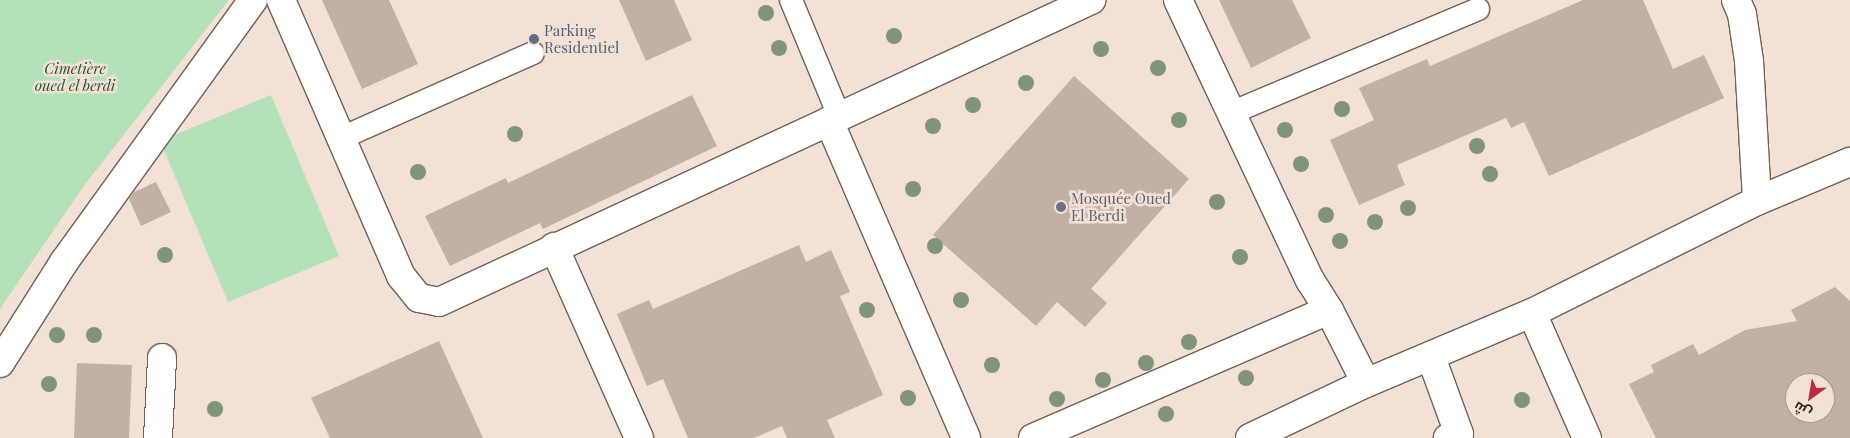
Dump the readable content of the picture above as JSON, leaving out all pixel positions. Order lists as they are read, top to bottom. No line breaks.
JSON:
{"parks":["Cimetière oued el berdi"],"places":["Parking Residentiel","Mosquée Oued El Berdi"],"north":"bottom left"}
